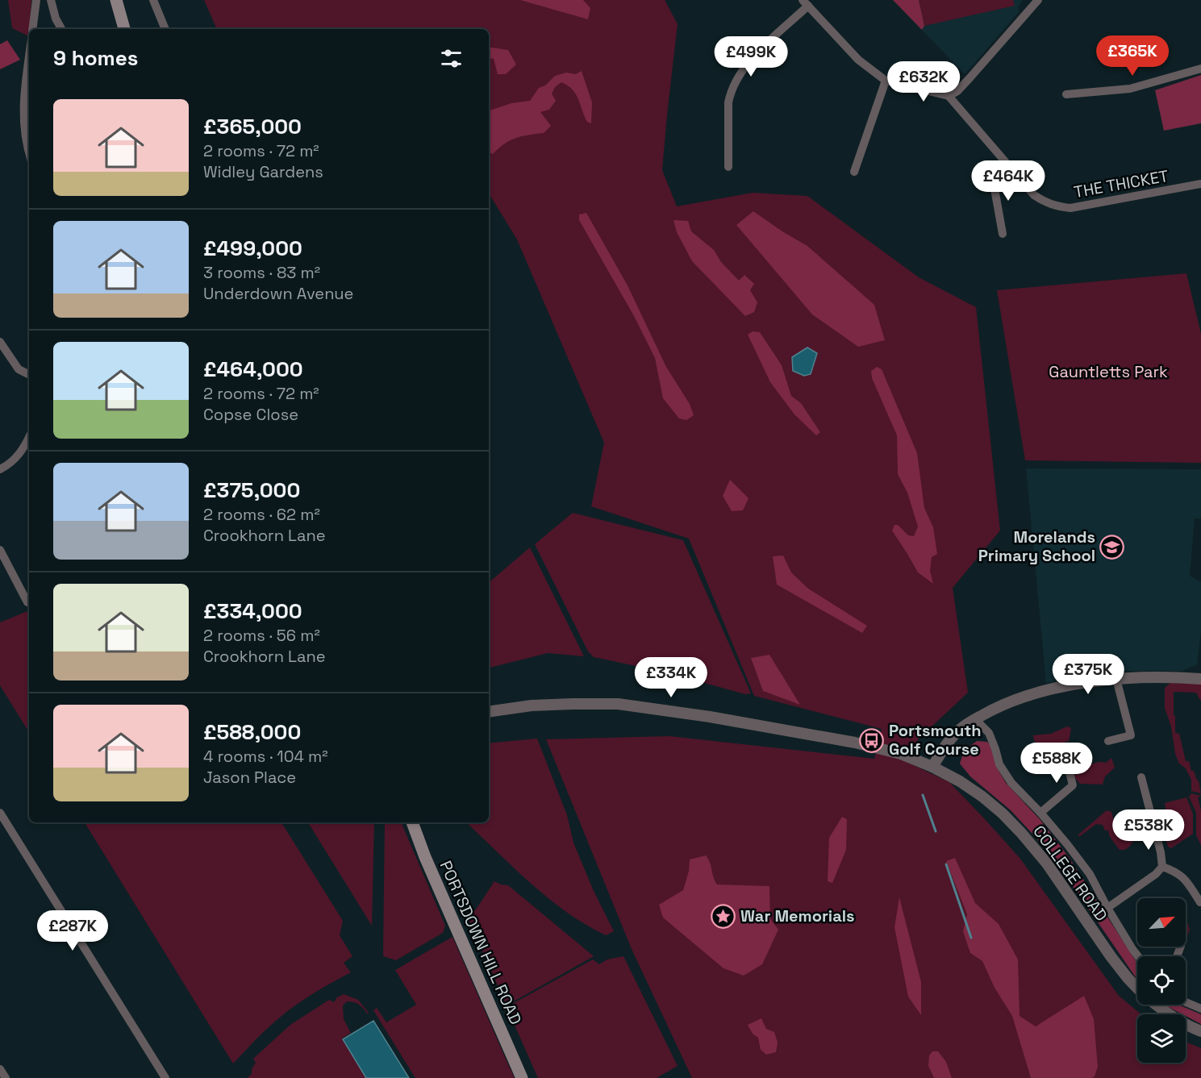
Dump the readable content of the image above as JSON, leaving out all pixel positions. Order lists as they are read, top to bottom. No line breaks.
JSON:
{"streets":{"main road":["PORTSDOWN HILL ROAD"],"street":["THE THICKET","COLLEGE ROAD"]},"parks":["Gauntletts Park"],"places":{"school or university":["Morelands Primary School"],"bus stop":["Portsmouth Golf Course"],"place":["War Memorials"]},"north":"top right","page":{"heading":"9 homes","price":["£365K","£499K","£632K","£464K","£375K","£334K","£588K","£538K","£287K"],"list":[{"name":"£365,000","note":"2 rooms · 72 m² · Widley Gardens"},{"name":"£499,000","note":"3 rooms · 83 m² · Underdown Avenue"},{"name":"£464,000","note":"2 rooms · 72 m² · Copse Close"},{"name":"£375,000","note":"2 rooms · 62 m² · Crookhorn Lane"},{"name":"£334,000","note":"2 rooms · 56 m² · Crookhorn Lane"},{"name":"£588,000","note":"4 rooms · 104 m² · Jason Place"}]}}
